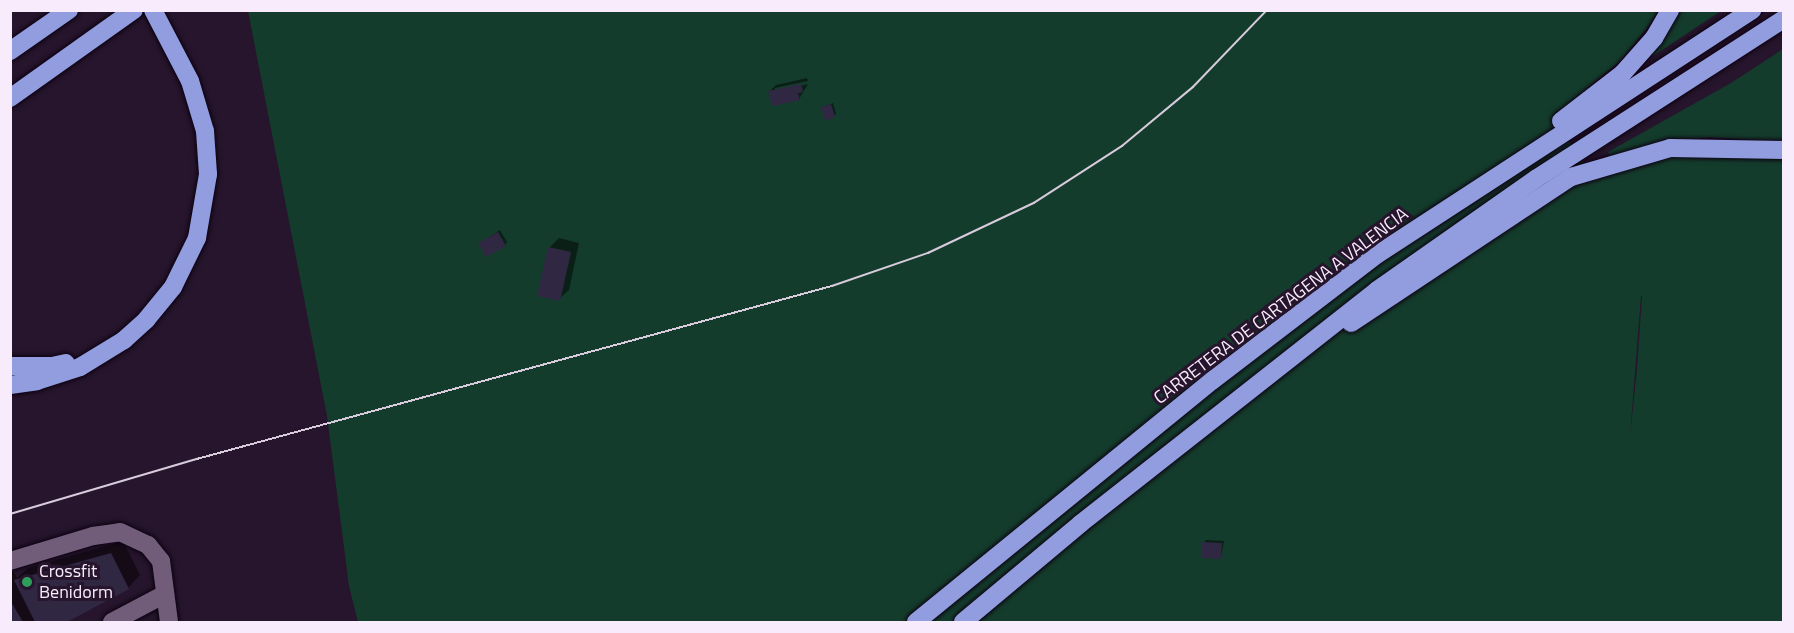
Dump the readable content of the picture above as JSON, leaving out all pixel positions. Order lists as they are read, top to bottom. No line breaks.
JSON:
{"streets":{"highway":["CARRETERA DE CARTAGENA A VALENCIA"]},"places":["Crossfit Benidorm"]}
